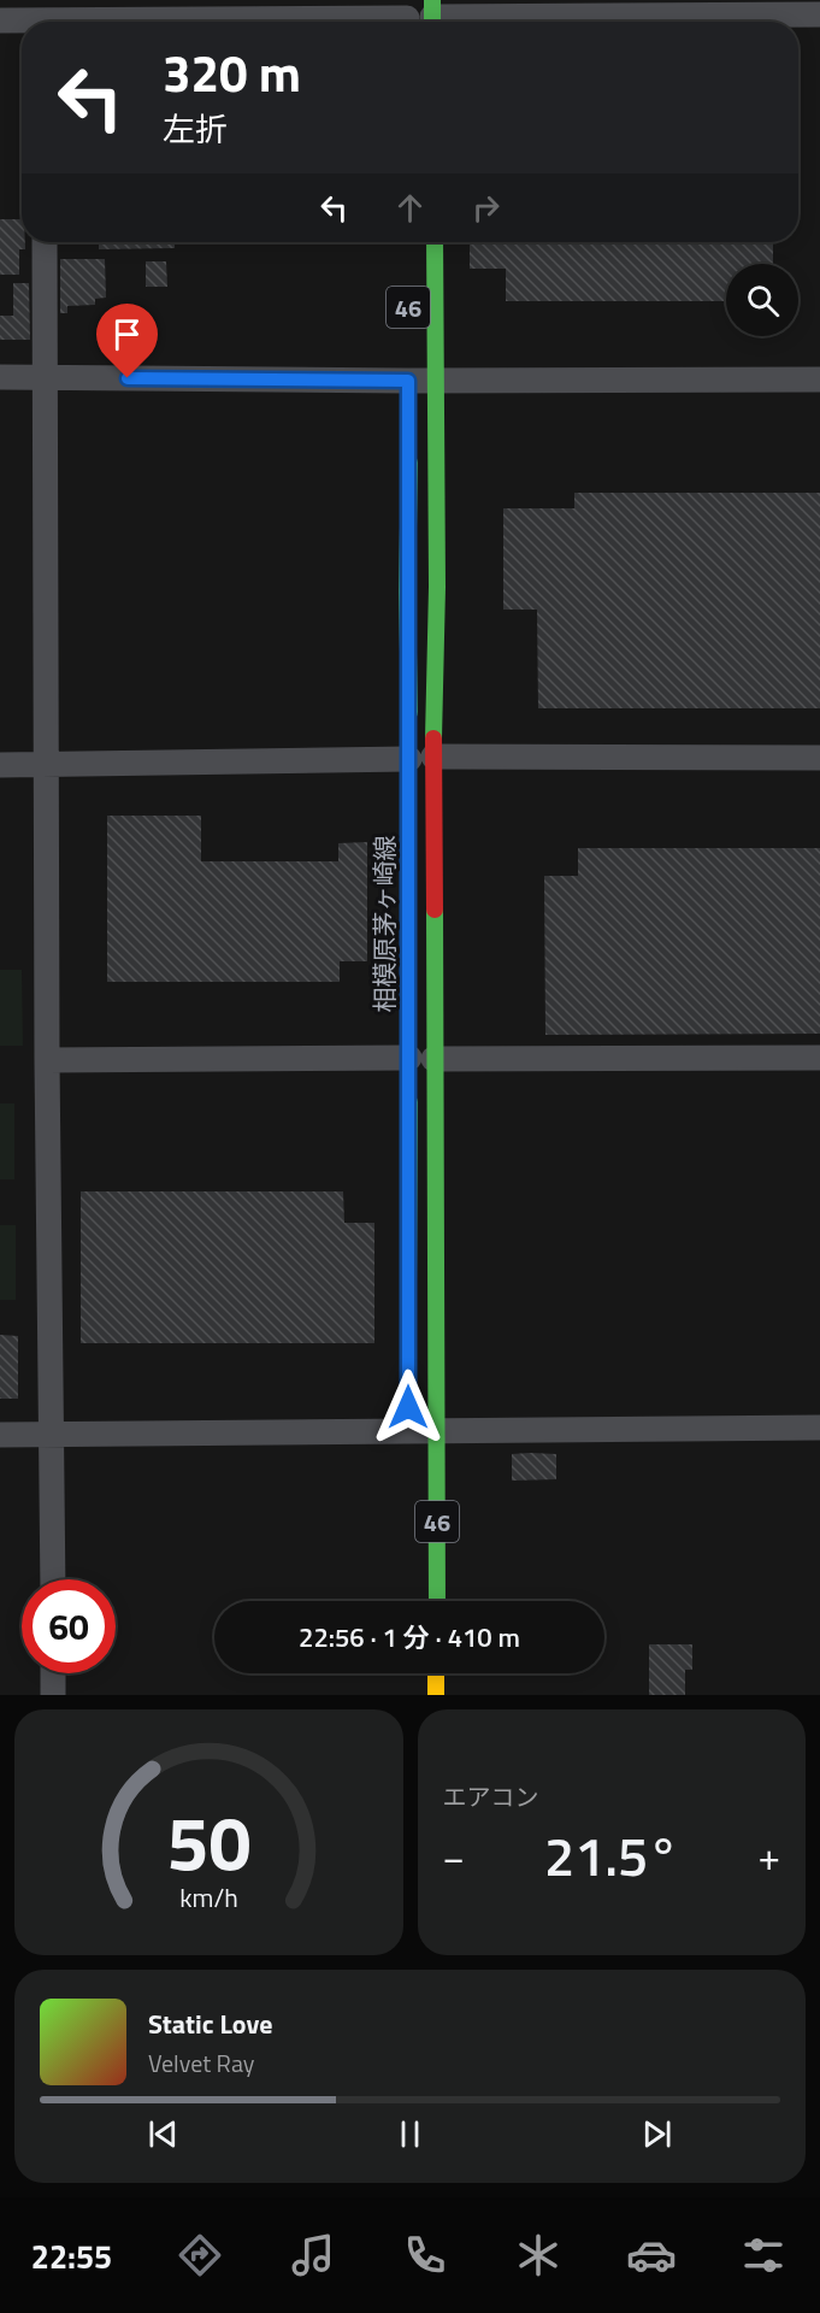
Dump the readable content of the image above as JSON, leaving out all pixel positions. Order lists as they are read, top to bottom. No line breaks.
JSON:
{"streets":{"main road":["46","相模原茅ヶ崎線"]},"page":{"turn":["320 m","左折"],"limit":"60","trip":"22:56 · 1 分 · 410 m","tile":"エアコン","heat":["−","21.5°","+"],"song":["Static Love","Velvet Ray"],"tabs":"22:55","gauge":["50","km/h"]}}
